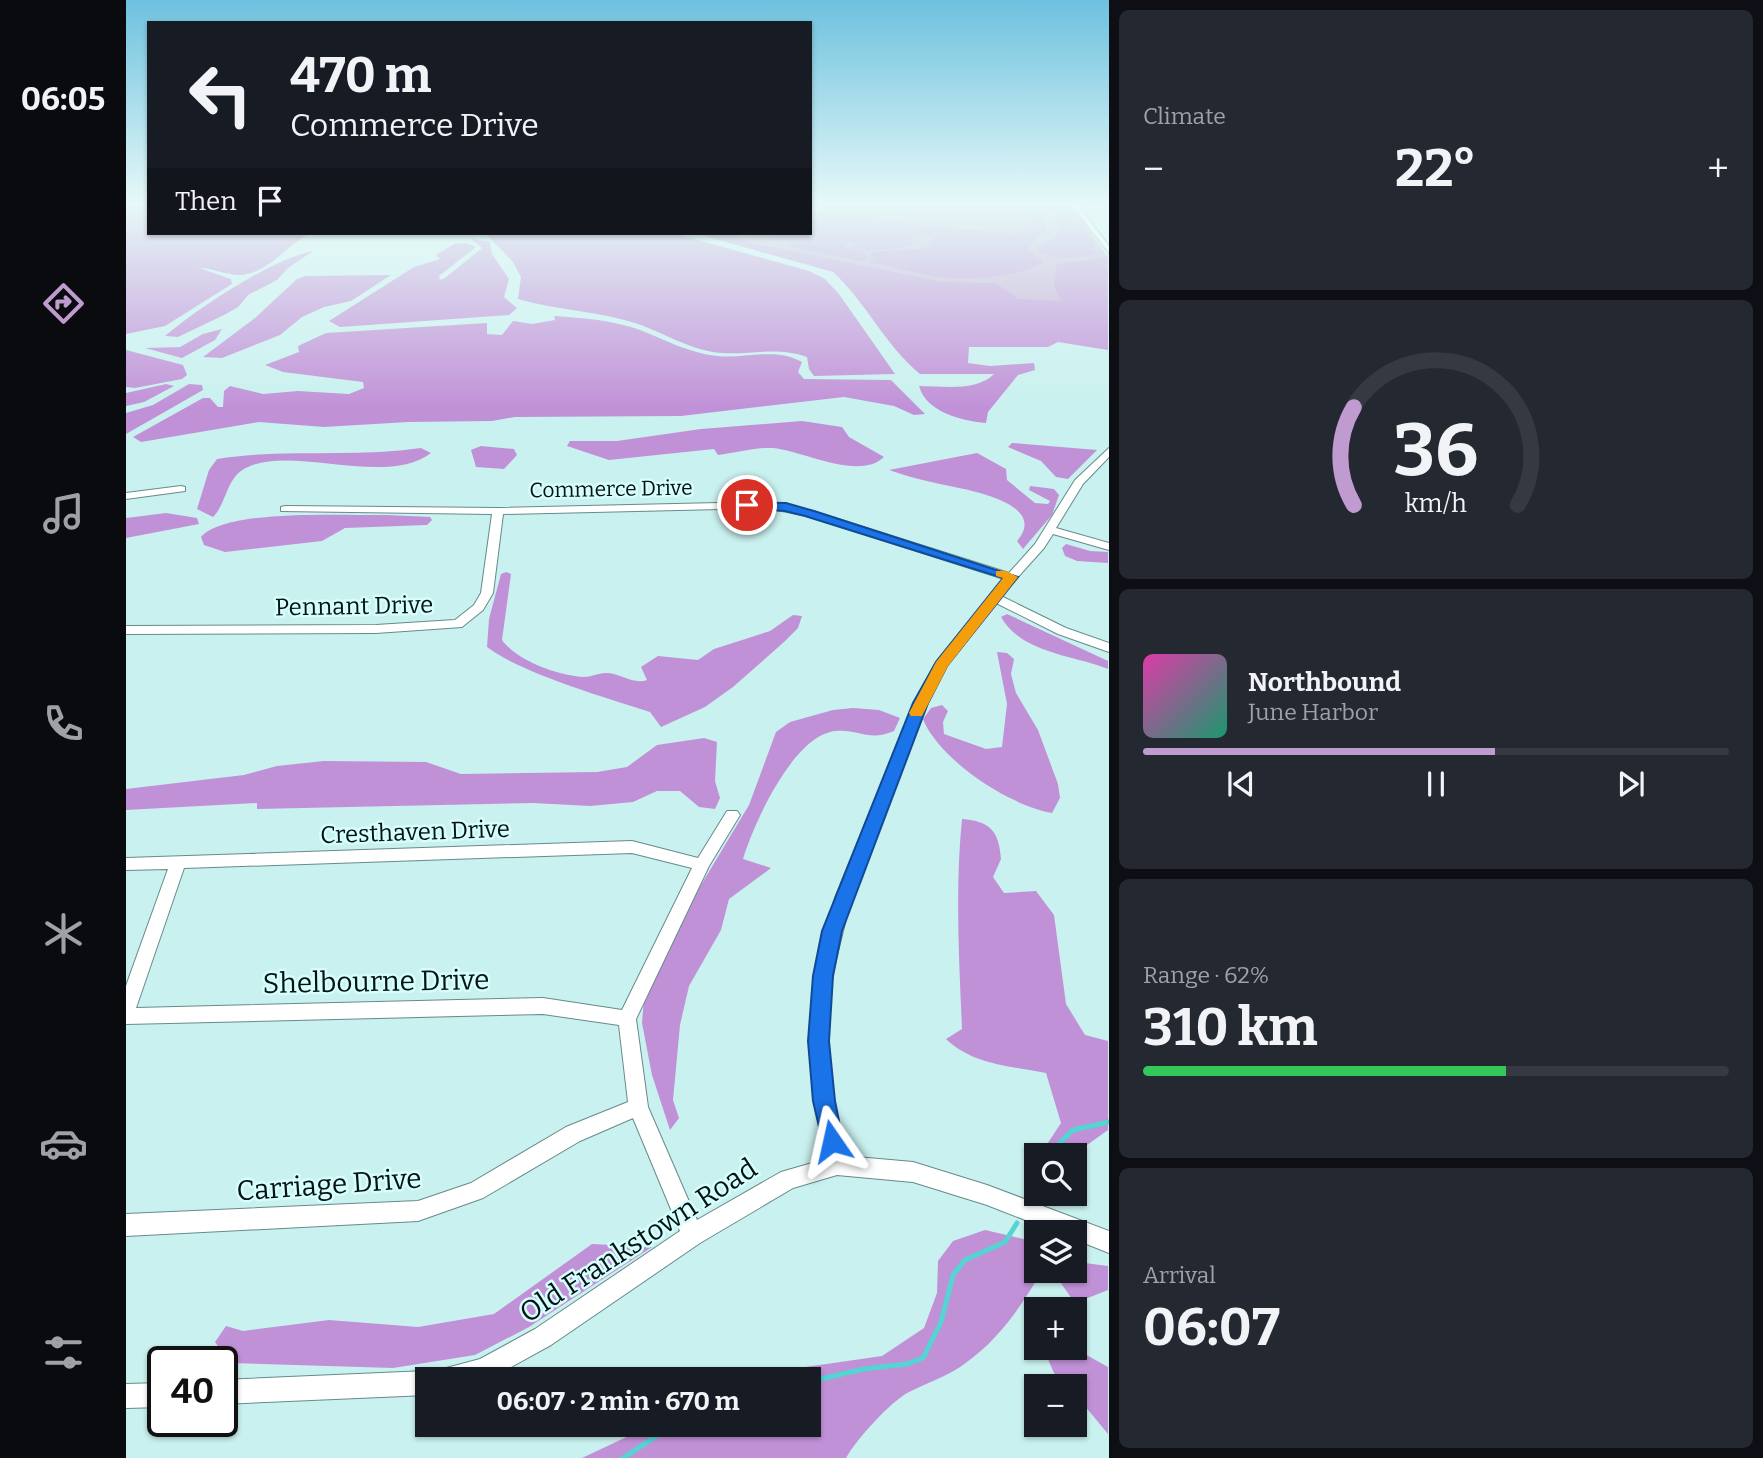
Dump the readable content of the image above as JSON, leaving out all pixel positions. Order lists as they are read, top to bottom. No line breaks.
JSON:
{"streets":{"street":["Commerce Drive","Pennant Drive","Cresthaven Drive","Shelbourne Drive","Carriage Drive","Old Frankstown Road"]},"crossings":[["Commerce Drive","Pennant Drive"]],"page":{"tabs":"06:05","tile":["Climate",["Range · 62%","310 km"],["Arrival","06:07"]],"turn":["470 m","Commerce Drive"],"heat":["−","22°","+"],"then":"Then","song":["Northbound","June Harbor"],"map_buttons":["+","−"],"limit":"40","trip":"06:07 · 2 min · 670 m","gauge":["36","km/h"]}}
